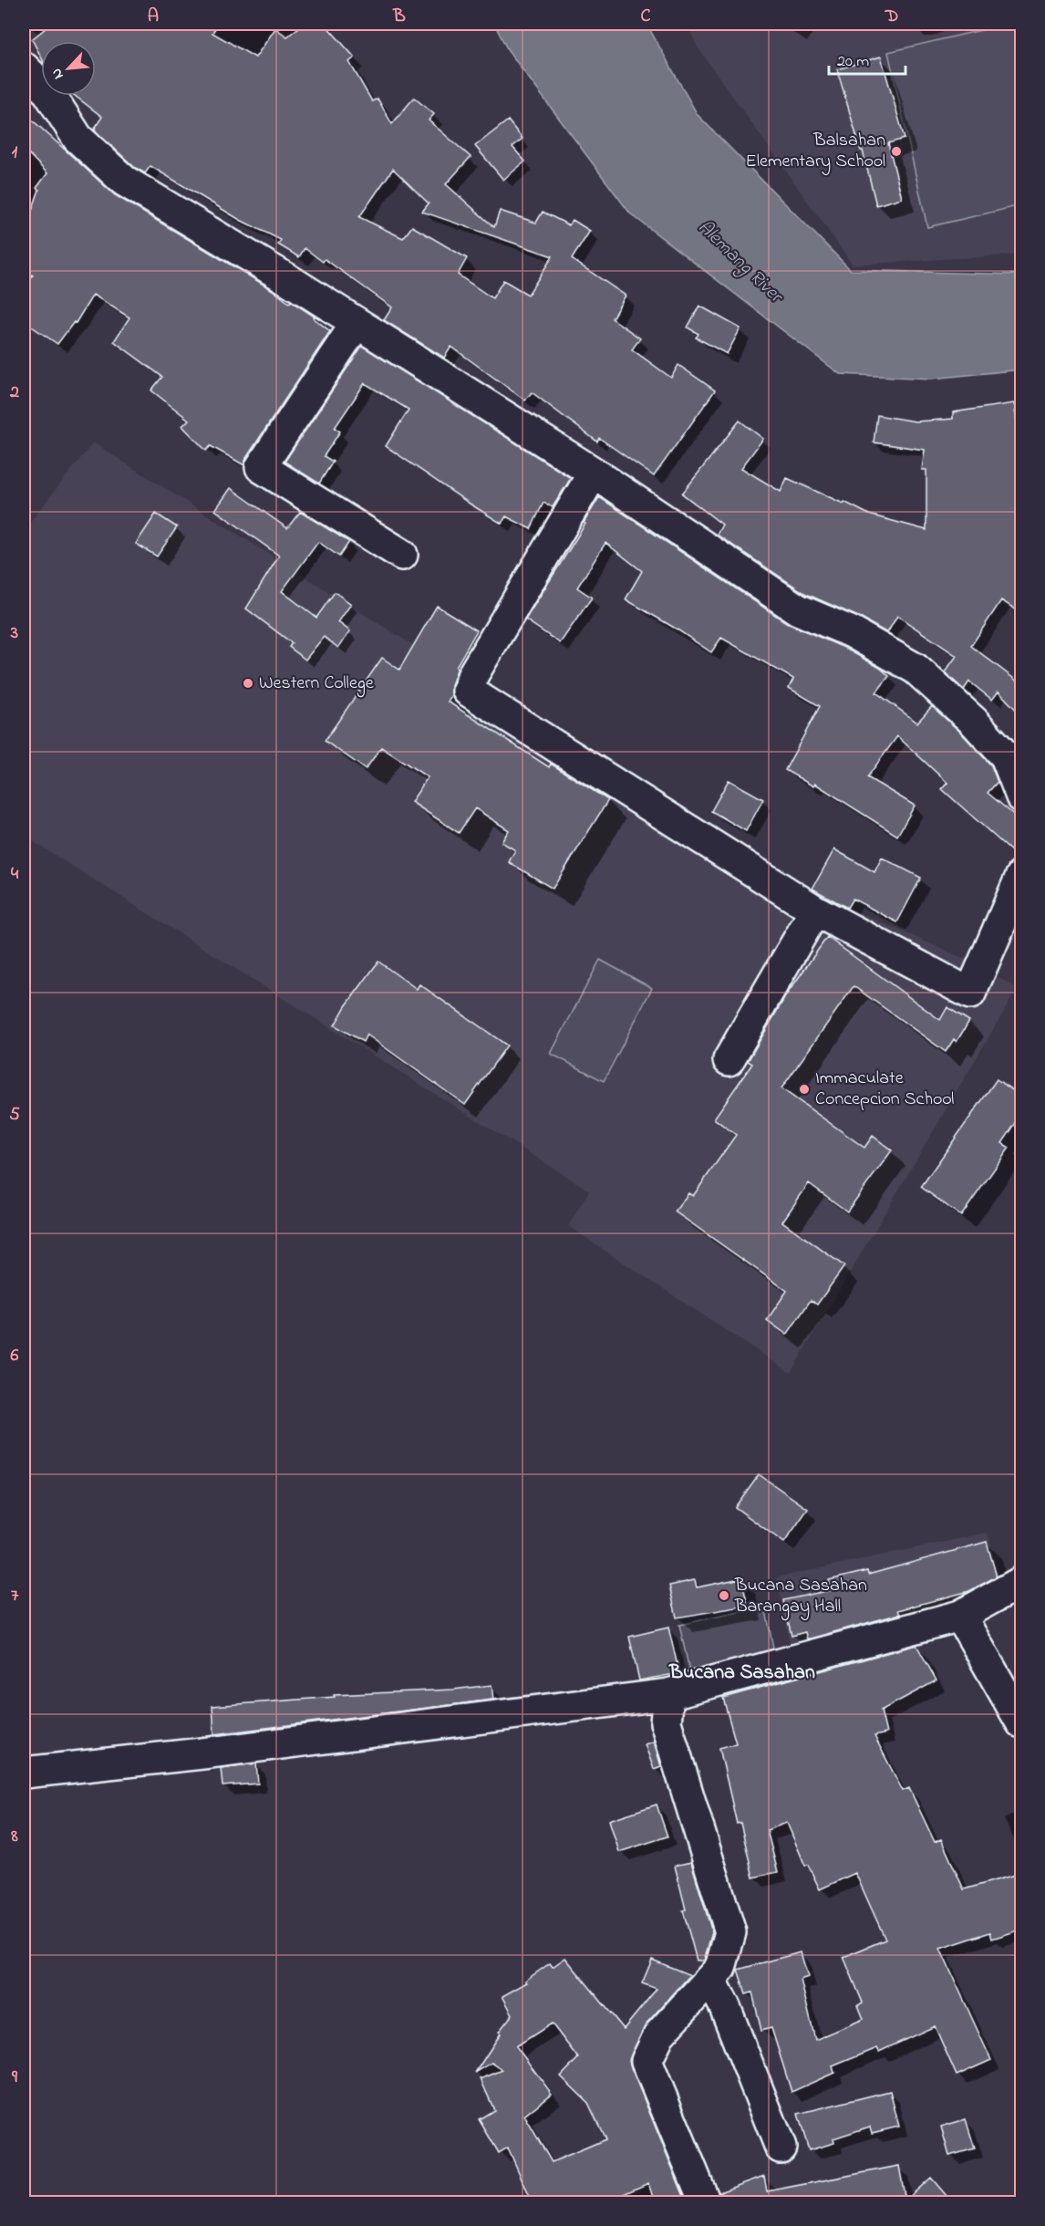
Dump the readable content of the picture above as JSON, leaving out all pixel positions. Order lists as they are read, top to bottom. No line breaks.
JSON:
{"districts":["Bucana Sasahan"],"water":["Alemang River"],"places":["Balsahan Elementary School","Western College","Immaculate Concepcion School","Bucana Sasahan Barangay Hall"],"scale_bar":"20 m","north":"bottom left","grid":{"columns":["A","B","C","D"],"rows":["1","2","3","4","5","6","7","8","9"]}}
